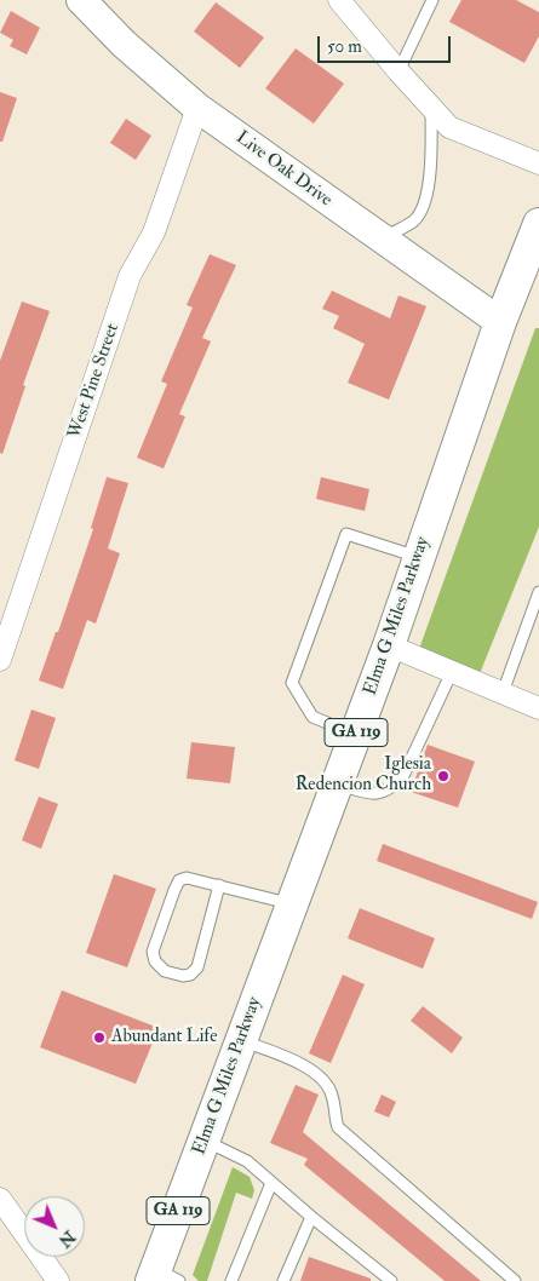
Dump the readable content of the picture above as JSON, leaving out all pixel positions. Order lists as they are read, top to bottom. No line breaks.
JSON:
{"streets":{"main road":["Elma G Miles Parkway","GA 119"],"street":["Live Oak Drive","West Pine Street"]},"crossings":[["Live Oak Drive","West Pine Street"],["Live Oak Drive","Elma G Miles Parkway"]],"places":["Iglesia Redencion Church","Abundant Life"],"scale_bar":"50 m","north":"bottom right"}
